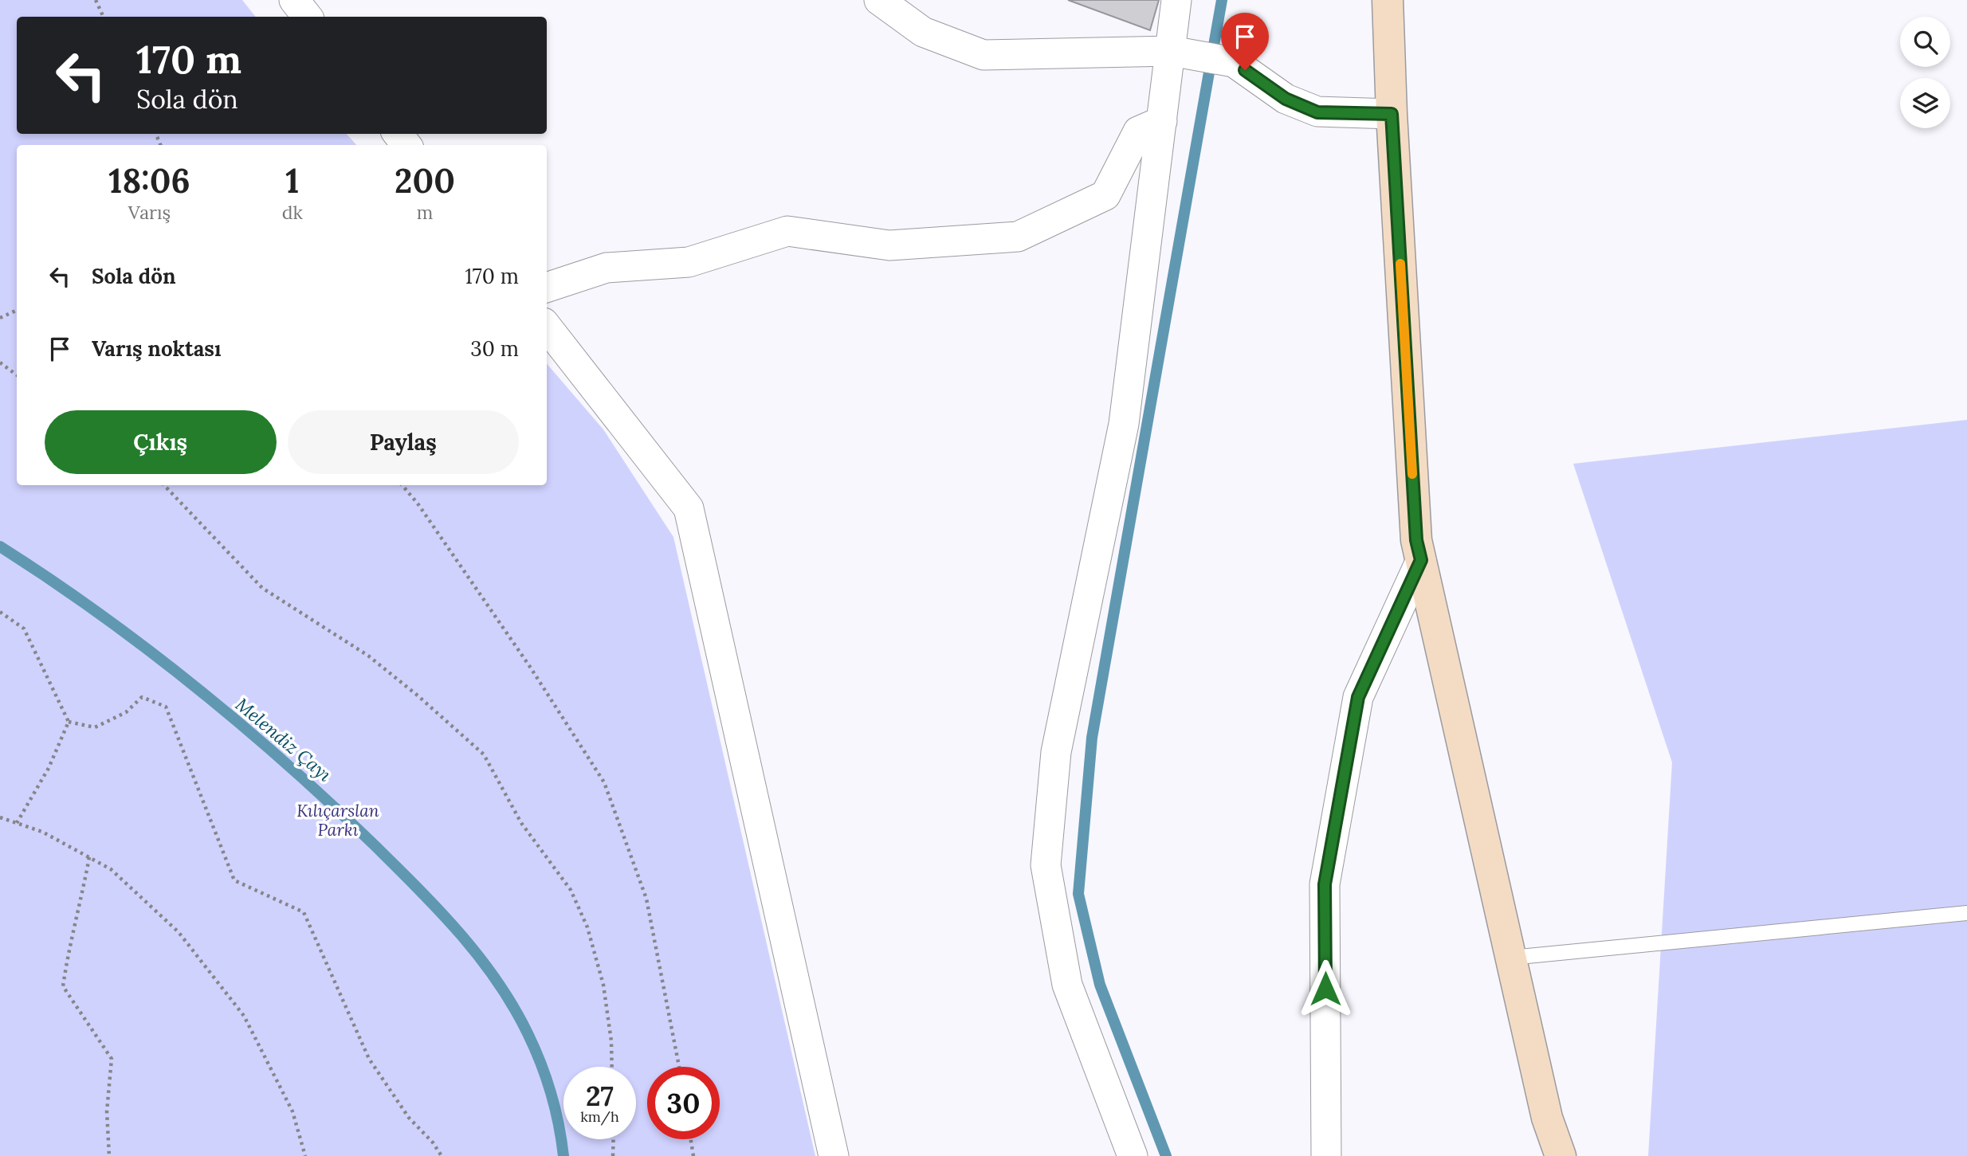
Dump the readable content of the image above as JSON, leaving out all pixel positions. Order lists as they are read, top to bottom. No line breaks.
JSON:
{"water":["Melendiz Çayı"],"parks":["Kılıçarslan Parkı"],"page":{"turn":["170 m","Sola dön"],"eta":["18:06","Varış","1","dk","200","m"],"list":[{"name":"Sola dön","value":"170 m"},{"name":"Varış noktası","value":"30 m"}],"buttons":["Çıkış","Paylaş"],"speed":"27 km/h","limit":"30"}}
